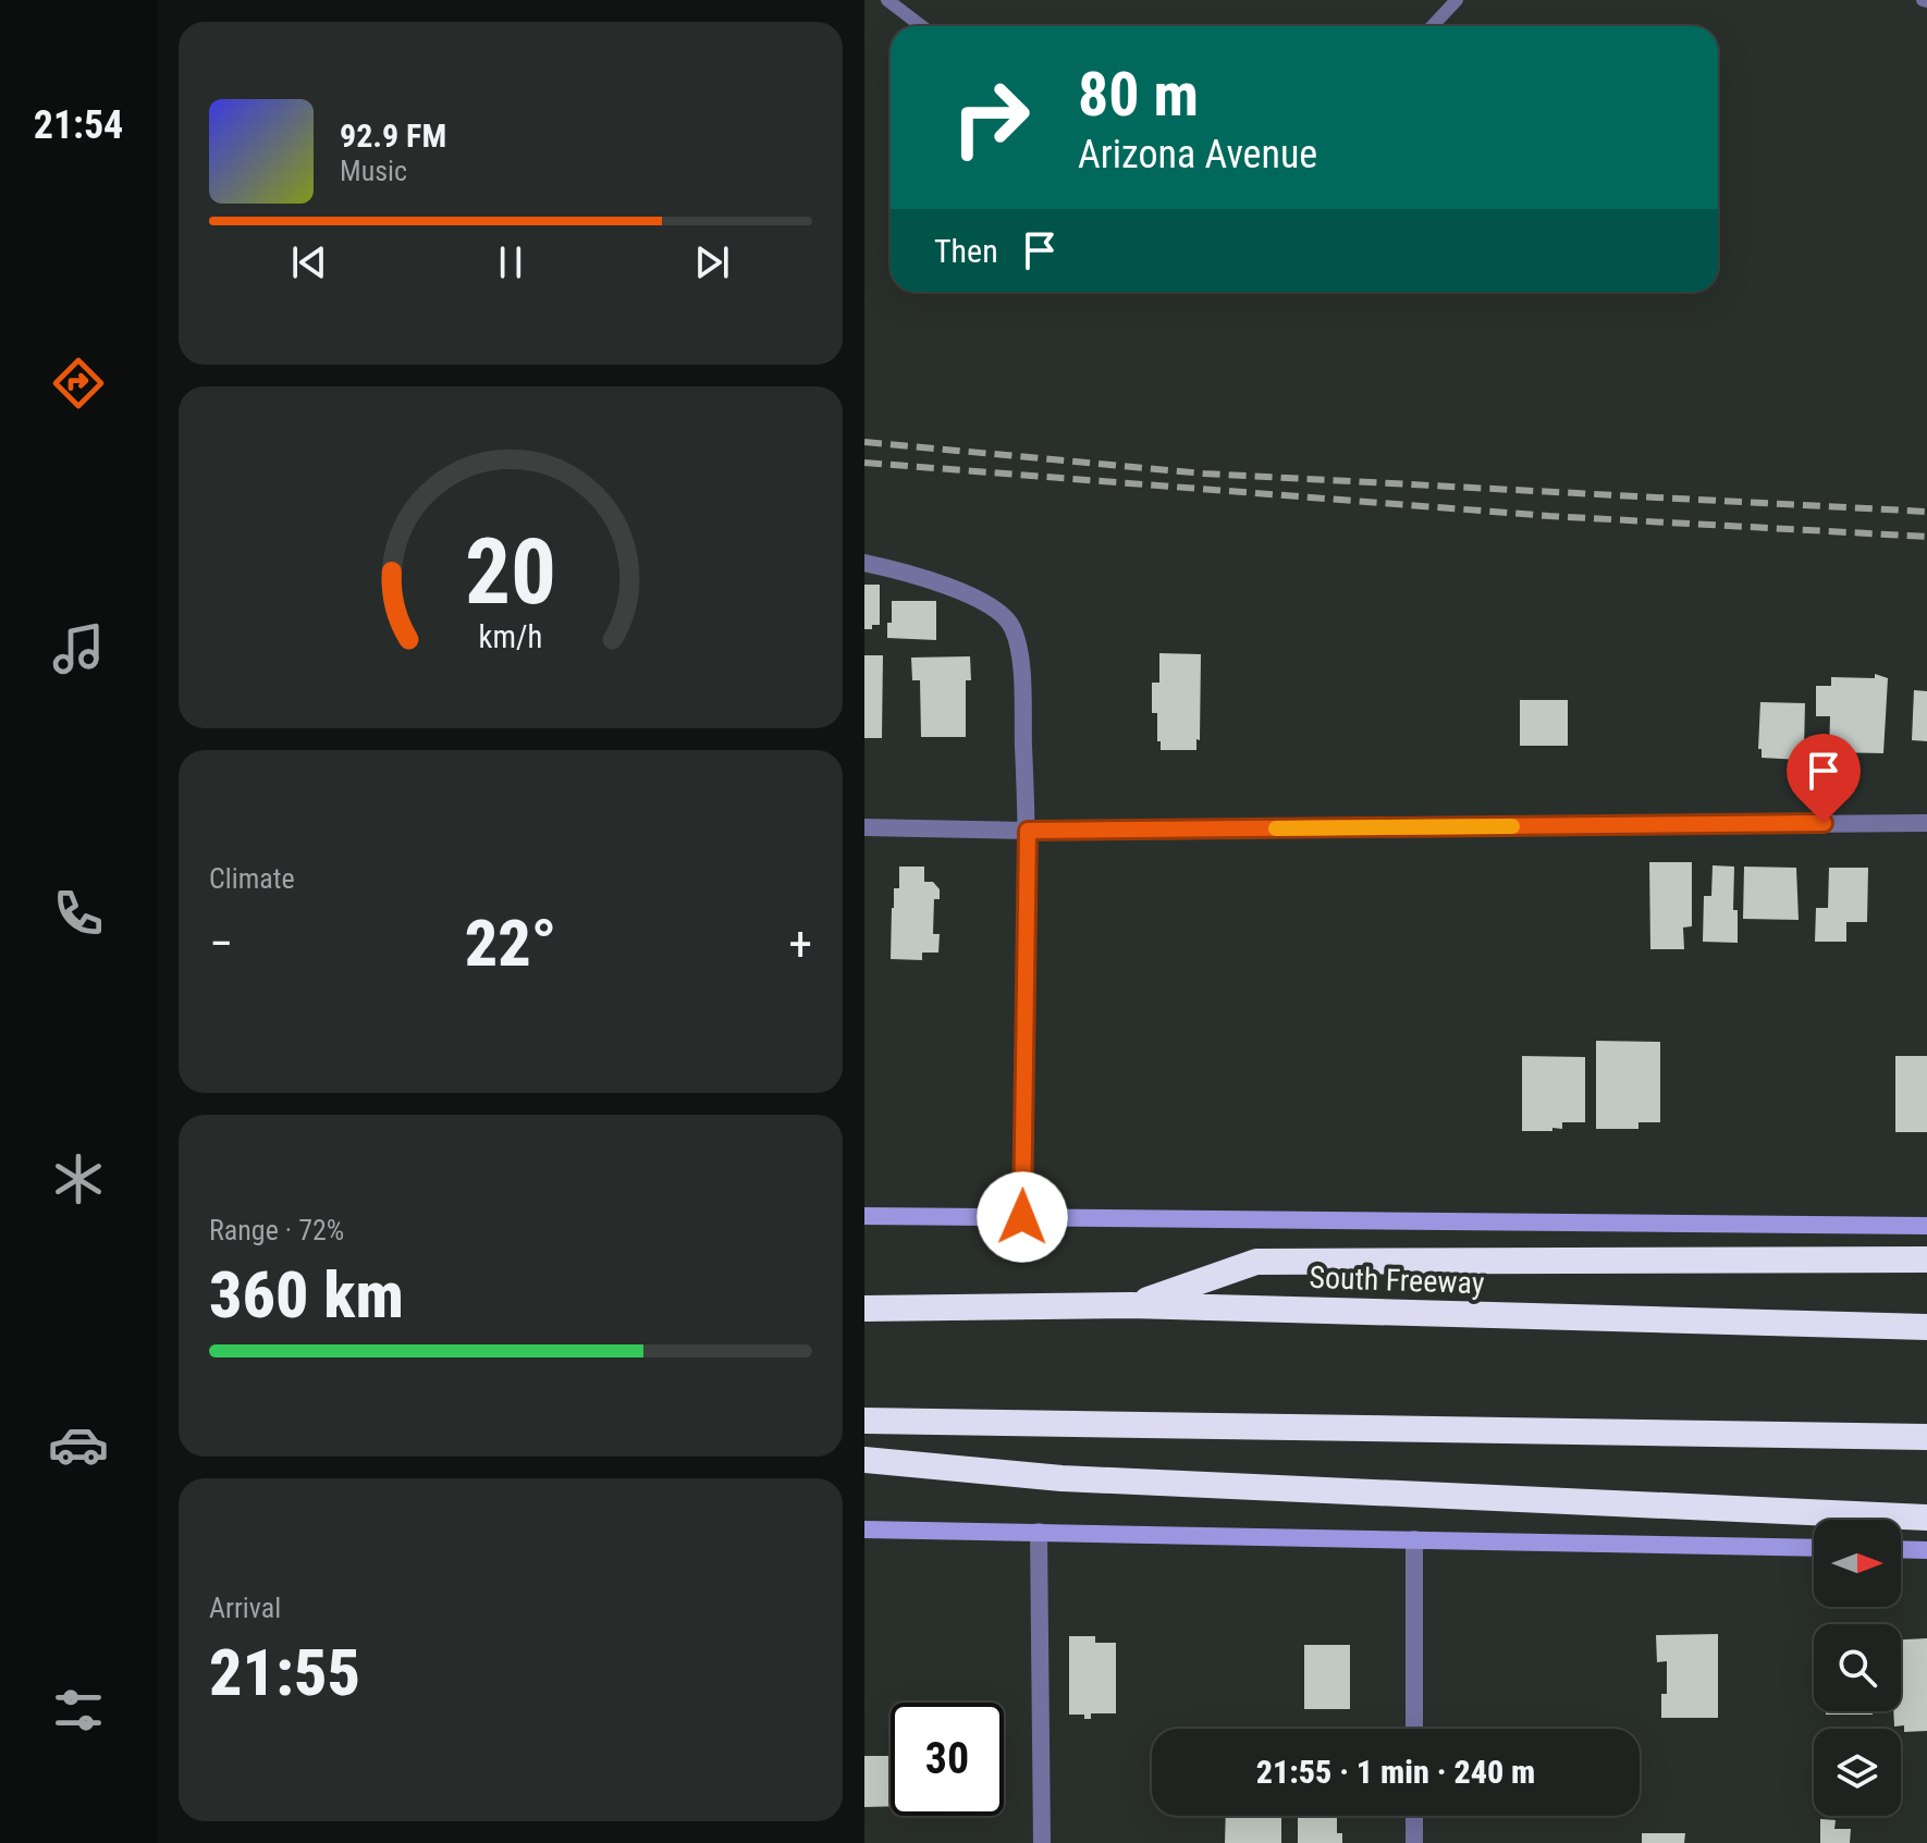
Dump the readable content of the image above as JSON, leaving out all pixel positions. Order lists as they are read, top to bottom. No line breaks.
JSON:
{"streets":{"highway":["South Freeway"]},"north":"right","page":{"tabs":"21:54","turn":["80 m","Arizona Avenue"],"song":["92.9 FM","Music"],"then":"Then","tile":["Climate",["Range · 72%","360 km"],["Arrival","21:55"]],"heat":["−","22°","+"],"limit":"30","trip":"21:55 · 1 min · 240 m","gauge":["20","km/h"]}}
